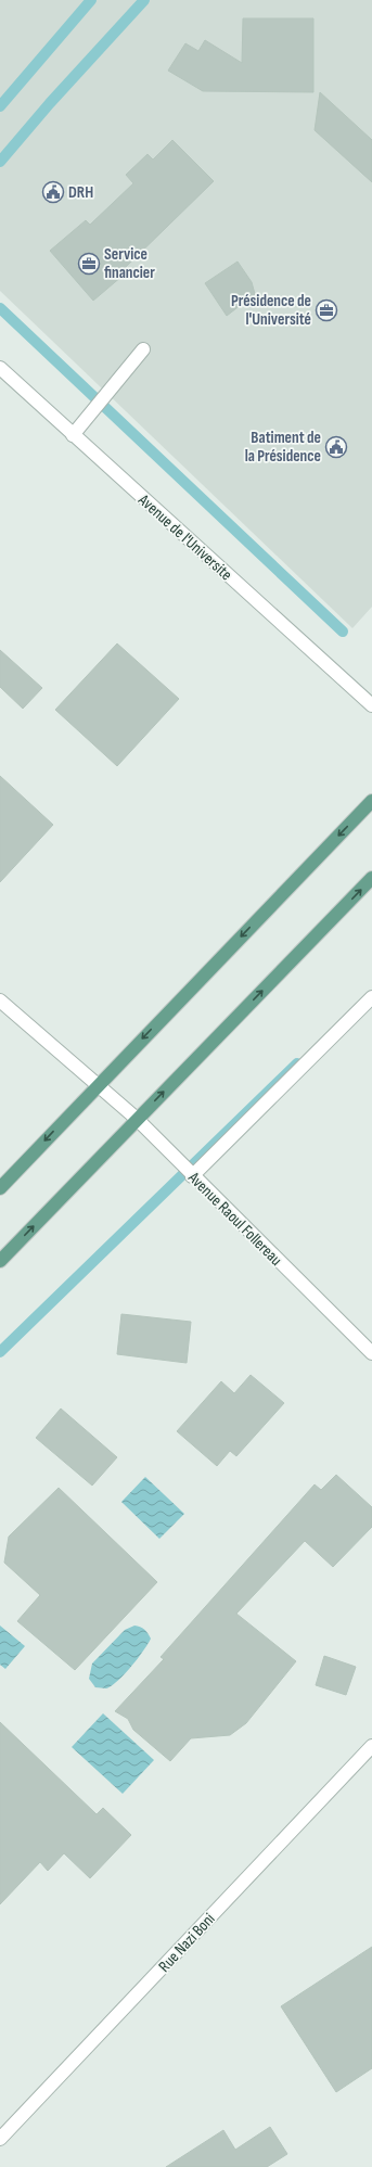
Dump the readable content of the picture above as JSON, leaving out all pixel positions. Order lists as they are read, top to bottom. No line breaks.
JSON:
{"streets":{"street":["Avenue de l'Universite","Avenue Raoul Follereau","Rue Nazi Boni"]},"places":{"public building":["DRH","Batiment de la Présidence"],"office":["Service financier","Présidence de l'Université"]}}
